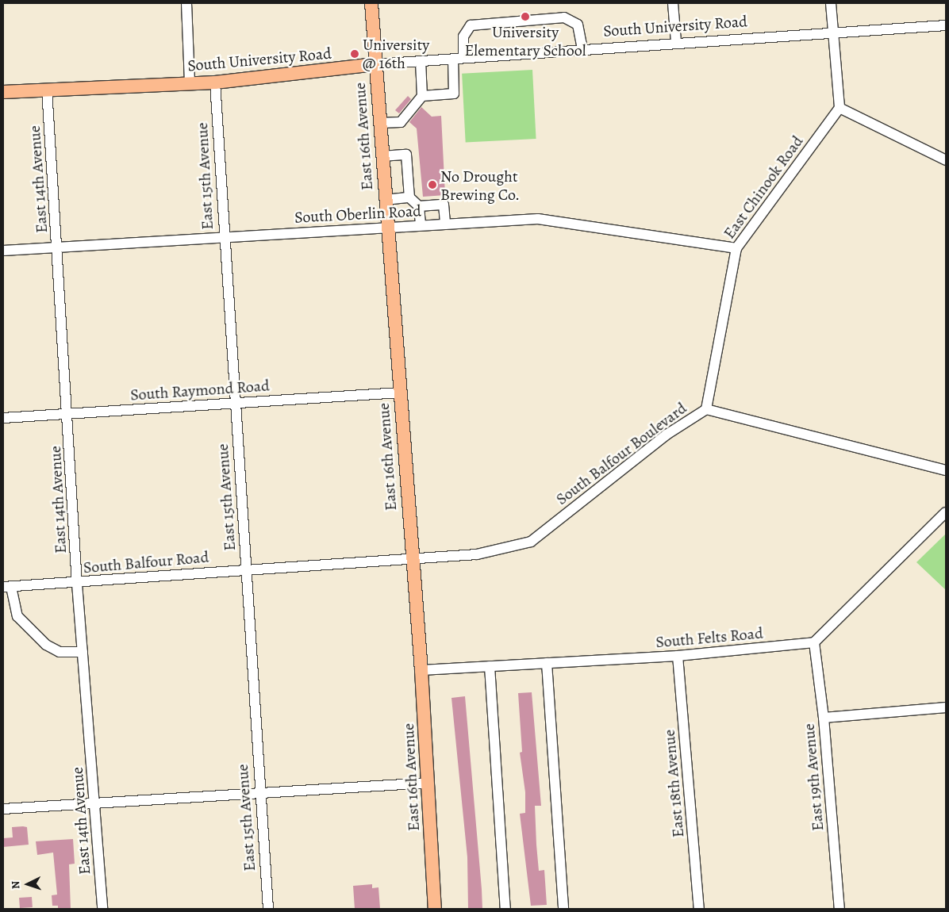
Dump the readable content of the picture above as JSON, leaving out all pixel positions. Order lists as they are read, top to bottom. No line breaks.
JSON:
{"streets":{"main road":["South University Road","East 16th Avenue"],"street":["East 15th Avenue","East 14th Avenue","East Chinook Road","South Oberlin Road","South Raymond Road","South Balfour Boulevard","South Balfour Road","South Felts Road","East 19th Avenue","East 18th Avenue"]},"crossings":[["South University Road","East 16th Avenue"],["South University Road","East 15th Avenue"],["South University Road","East 14th Avenue"],["East 16th Avenue","South Oberlin Road"],["East 16th Avenue","South Raymond Road"],["East 16th Avenue","South Balfour Boulevard"],["East 16th Avenue","South Balfour Road"],["East 16th Avenue","South Felts Road"],["East 15th Avenue","South Oberlin Road"],["East 15th Avenue","South Raymond Road"],["East 15th Avenue","South Balfour Road"],["East 14th Avenue","South Oberlin Road"],["East 14th Avenue","South Raymond Road"],["East 14th Avenue","South Balfour Road"],["East Chinook Road","South Oberlin Road"],["East Chinook Road","South Balfour Boulevard"],["South Balfour Boulevard","South Balfour Road"],["South Felts Road","East 19th Avenue"],["South Felts Road","East 18th Avenue"]],"places":["University Elementary School","University @ 16th","No Drought Brewing Co."],"north":"left"}
